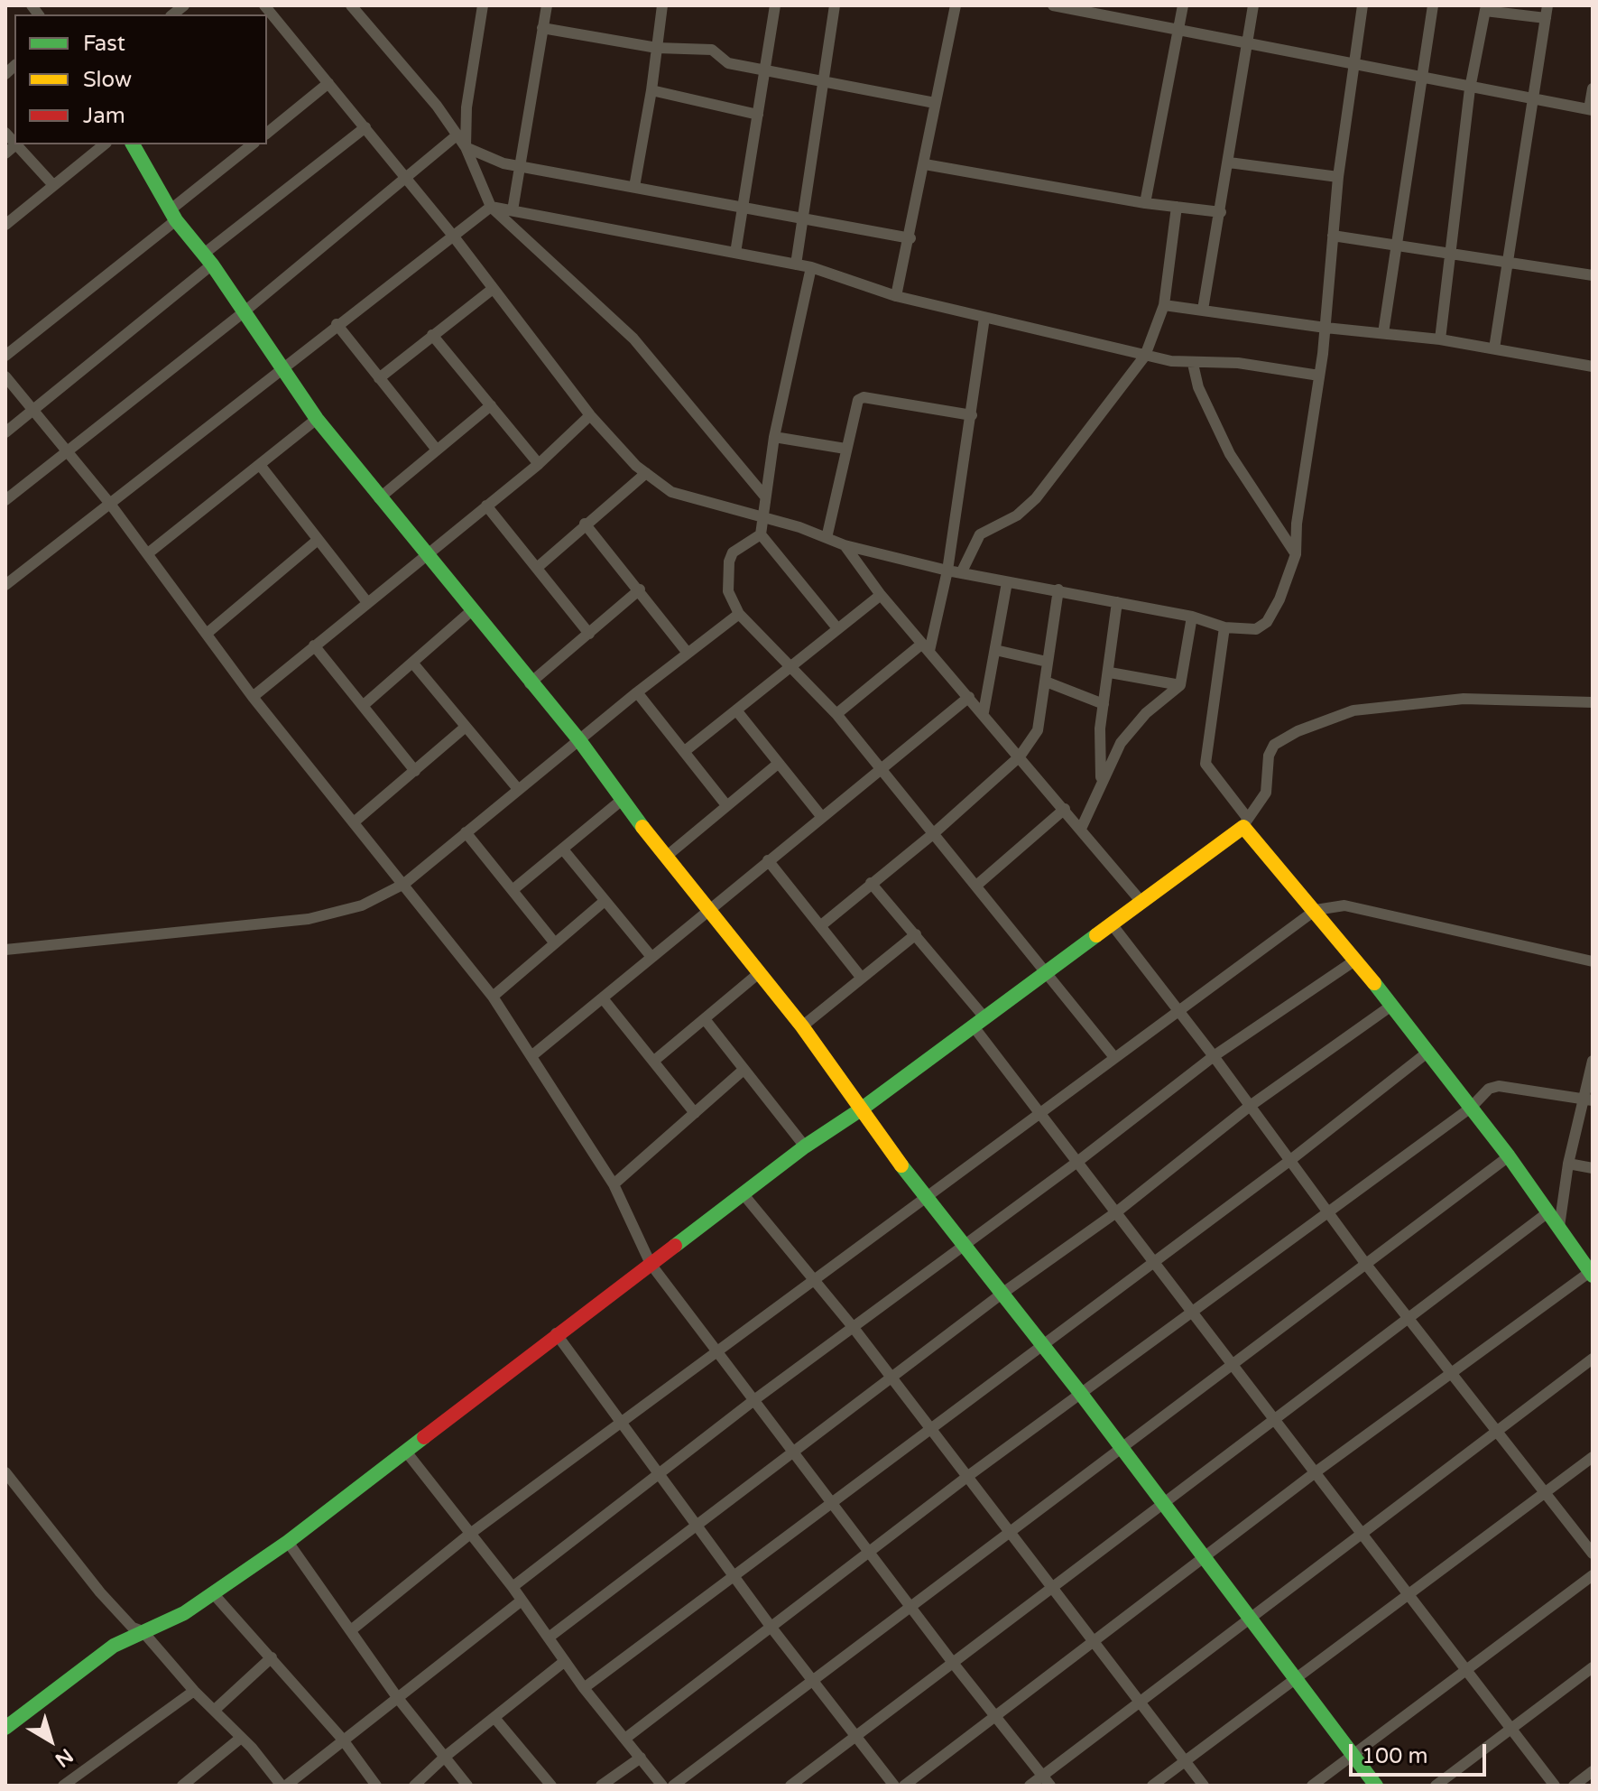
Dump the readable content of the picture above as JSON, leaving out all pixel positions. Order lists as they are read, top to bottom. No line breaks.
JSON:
{"legend":["Fast","Slow","Jam"],"scale_bar":"100 m","north":"bottom right"}
